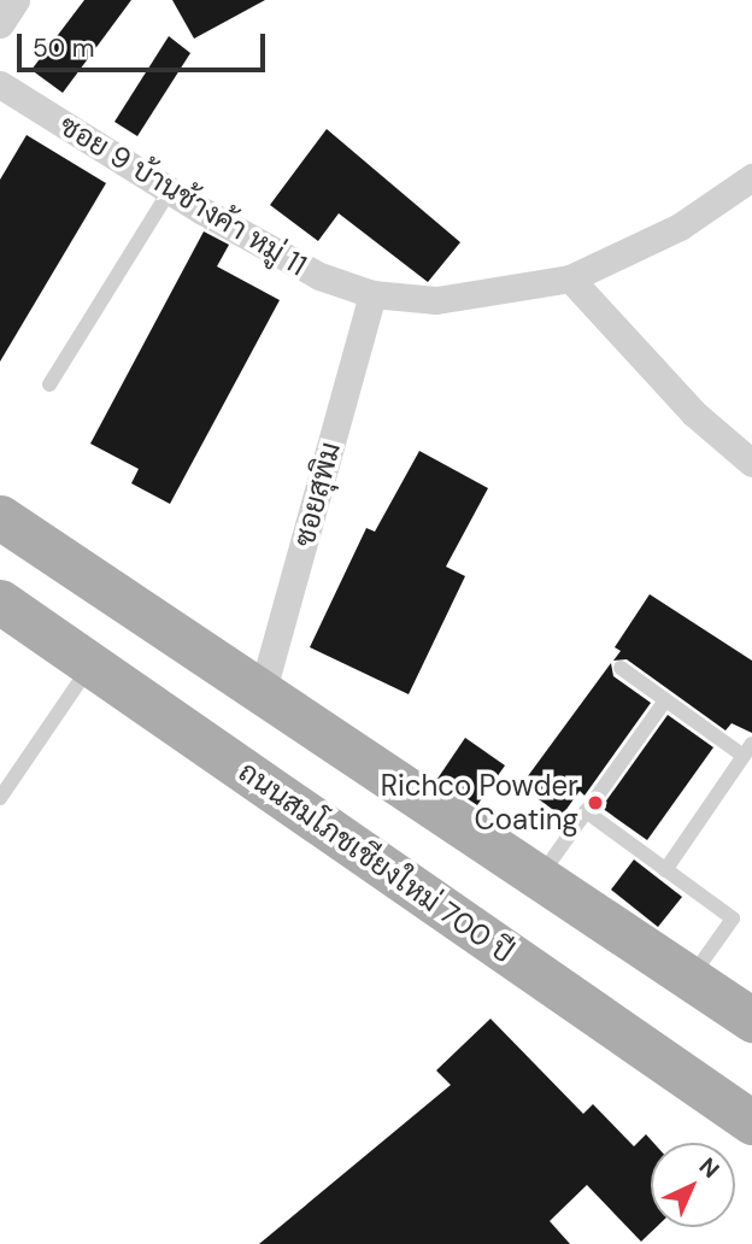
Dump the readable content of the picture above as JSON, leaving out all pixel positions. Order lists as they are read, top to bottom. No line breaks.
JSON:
{"streets":{"main road":["ถนนสมโภชเชียงใหม่ 700 ปี"],"street":["ซอย 9 บ้านช้างค้า หมู่ 11","ซอยสุพิม"]},"crossings":[["ซอย 9 บ้านช้างค้า หมู่ 11","ซอยสุพิม"]],"places":["Richco Powder Coating"],"scale_bar":"50 m","north":"top right"}
